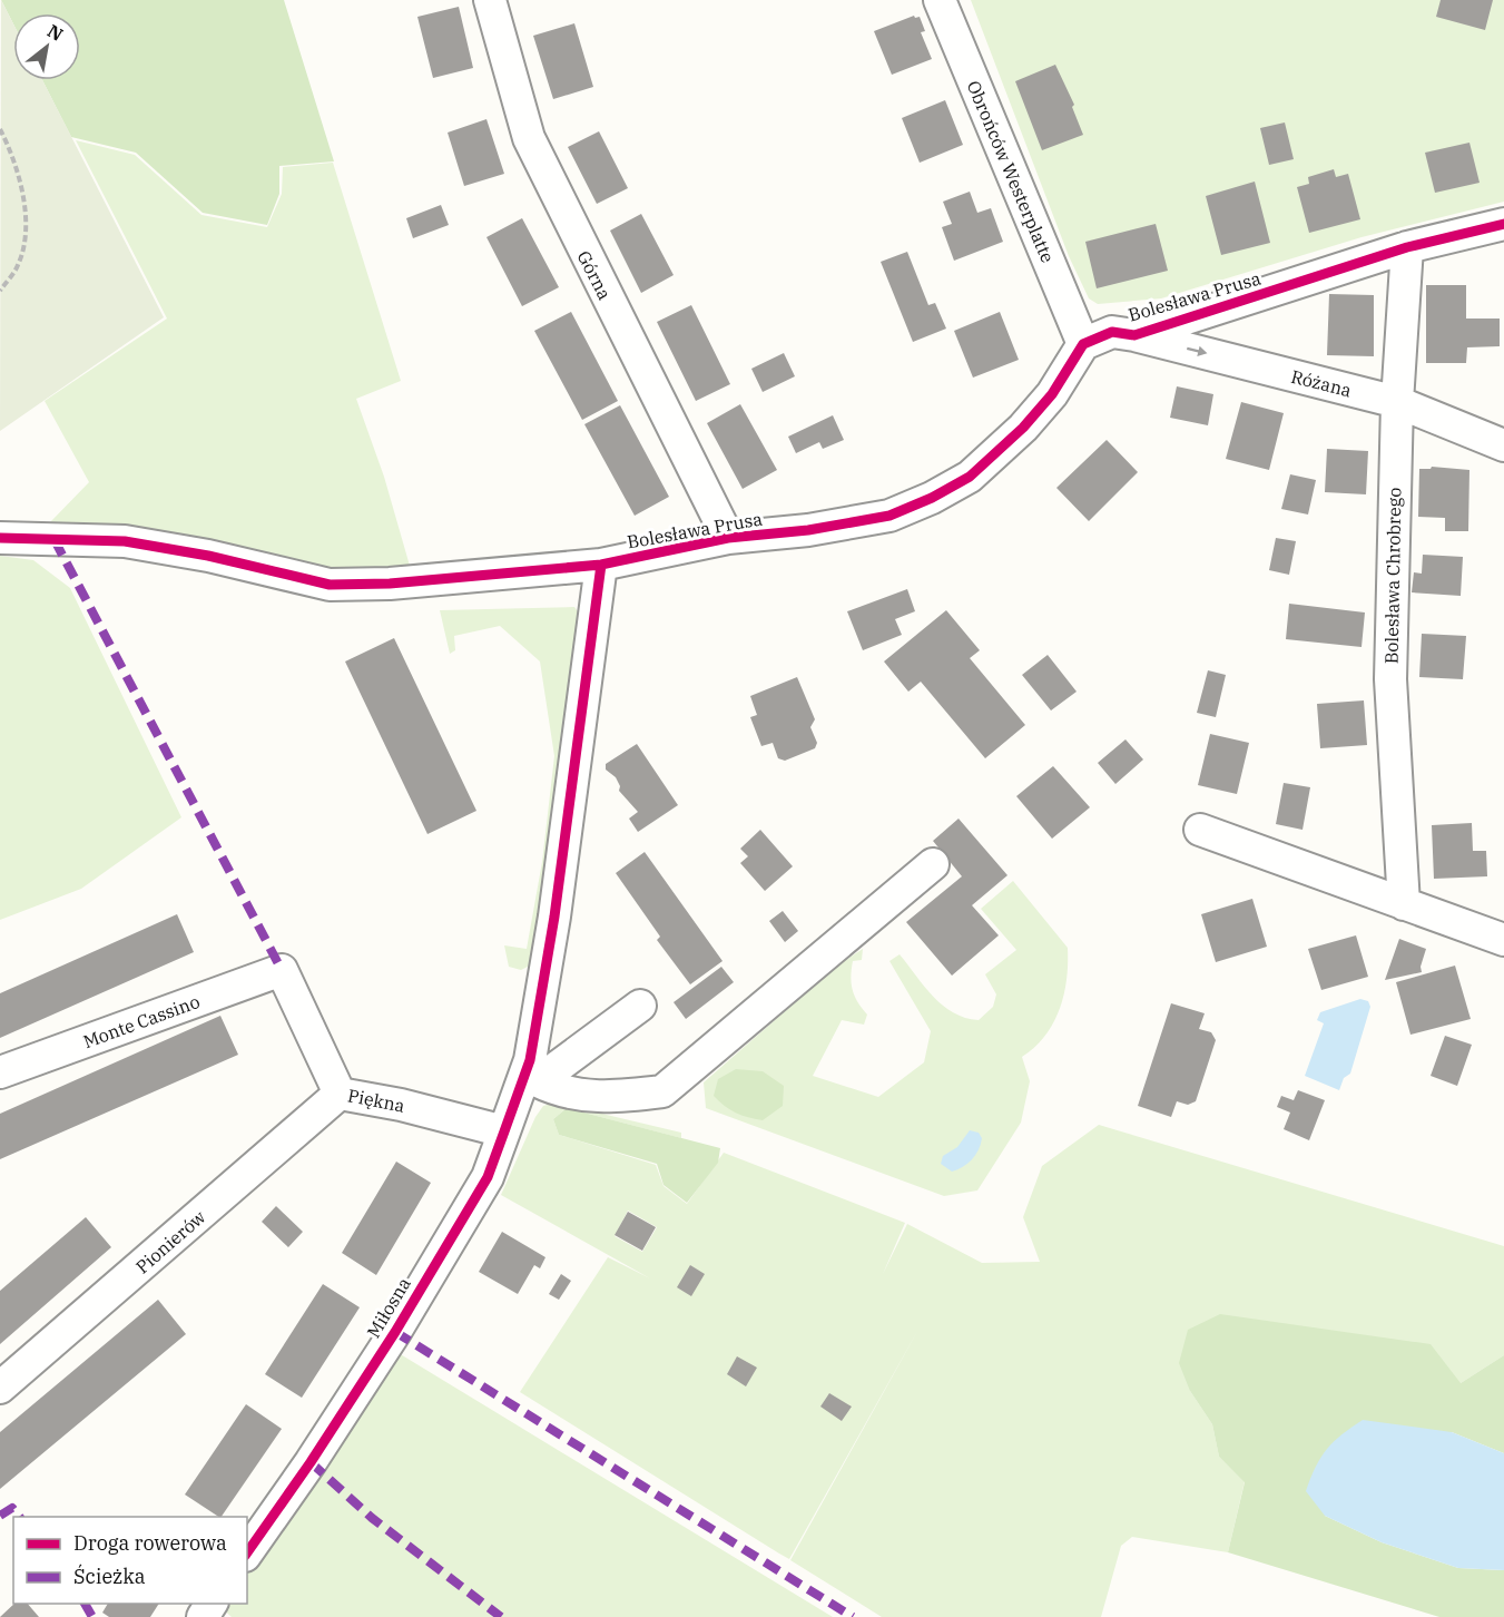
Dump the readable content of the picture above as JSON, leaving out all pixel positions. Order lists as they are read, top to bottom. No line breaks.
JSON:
{"streets":{"street":["Obrońców Westerplatte","Górna","Bolesława Prusa","Różana","Bolesława Chrobrego","Monte Cassino","Piękna","Pionierów","Miłosna"]},"crossings":[["Obrońców Westerplatte","Bolesława Prusa"],["Górna","Bolesława Prusa"],["Bolesława Prusa","Różana"],["Bolesława Prusa","Bolesława Chrobrego"],["Różana","Bolesława Chrobrego"],["Monte Cassino","Piękna"],["Piękna","Pionierów"],["Piękna","Miłosna"]],"one_way":["Różana"],"legend":["Droga rowerowa","Ścieżka"],"north":"top right"}
